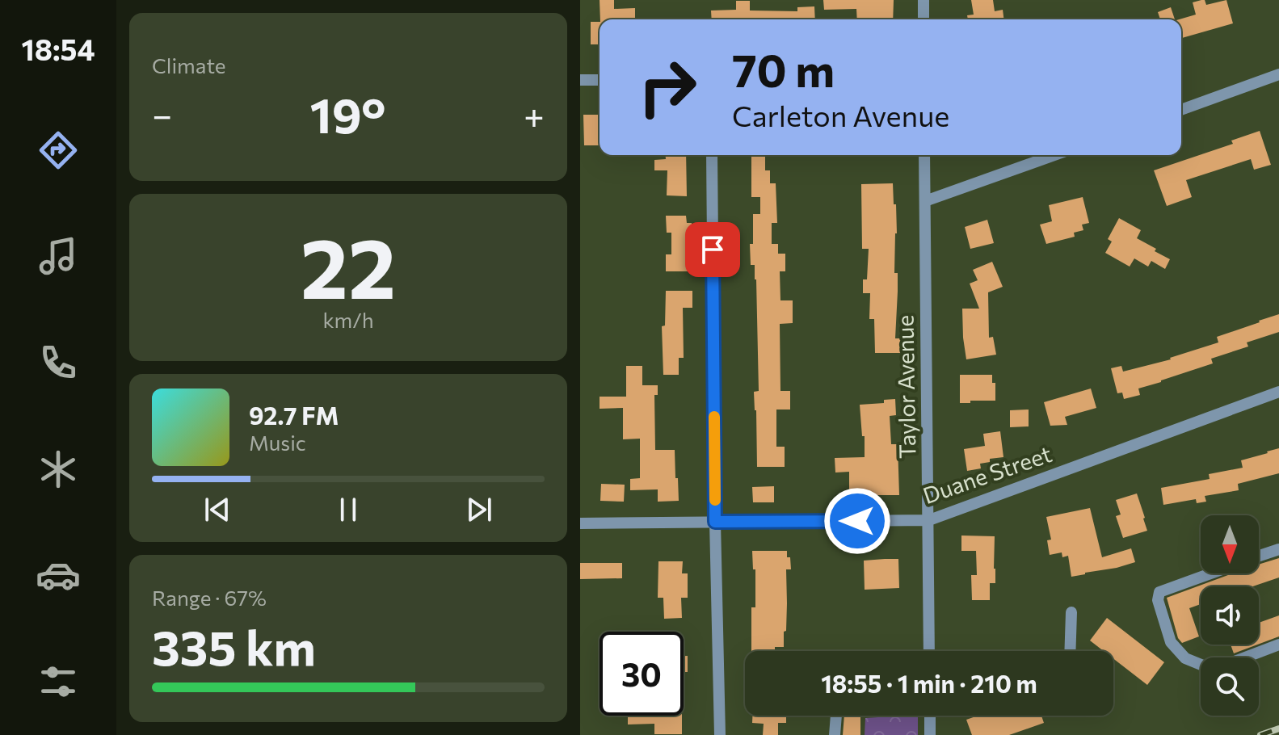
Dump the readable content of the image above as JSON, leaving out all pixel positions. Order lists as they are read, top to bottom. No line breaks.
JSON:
{"streets":{"street":["Taylor Avenue","Duane Street"]},"crossings":[["Taylor Avenue","Duane Street"]],"north":"bottom","page":{"tabs":"18:54","tile":["Climate",["22","km/h"],["Range · 67%","335 km"]],"turn":["70 m","Carleton Avenue"],"heat":["−","19°","+"],"song":["92.7 FM","Music"],"limit":"30","trip":"18:55 · 1 min · 210 m"}}
